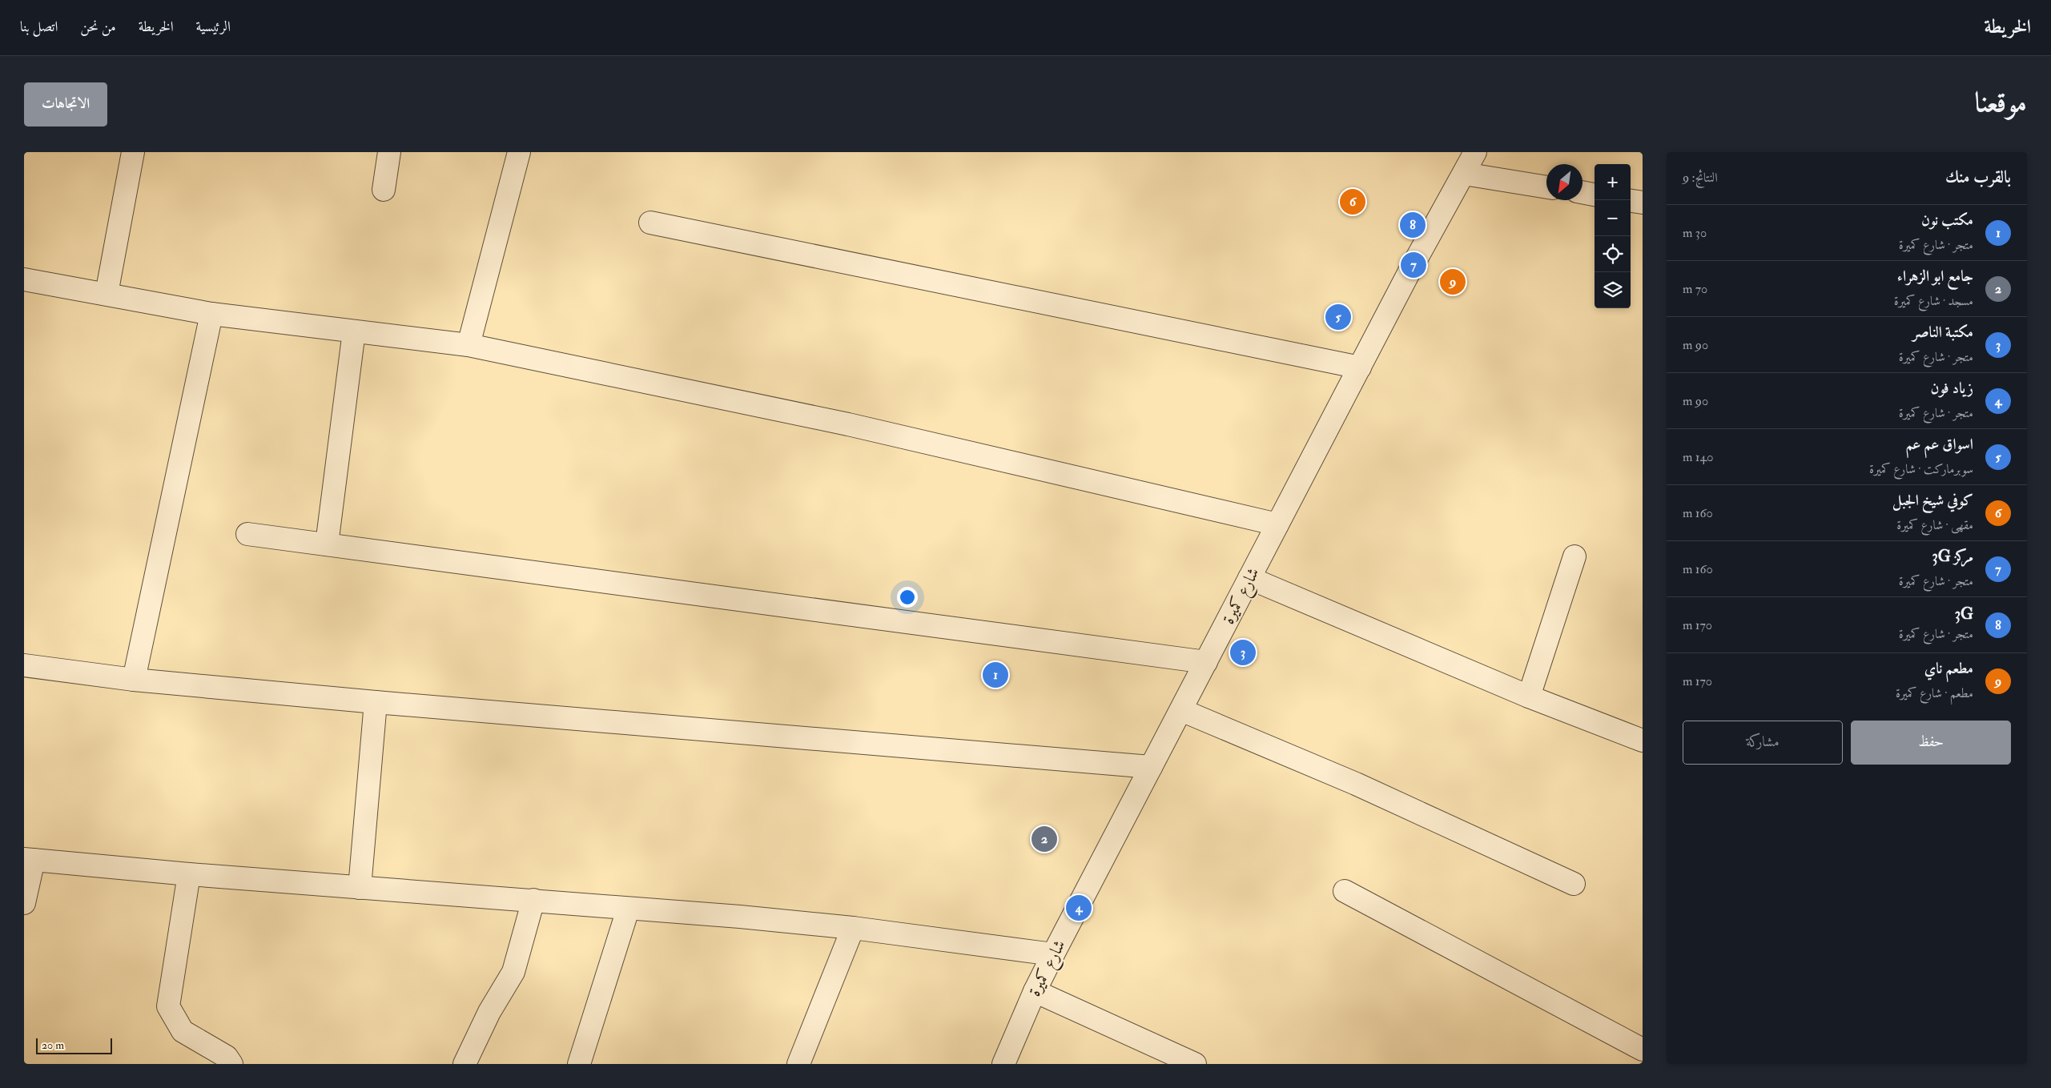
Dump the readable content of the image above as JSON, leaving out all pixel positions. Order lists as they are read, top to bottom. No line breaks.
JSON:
{"streets":{"street":["شارع كميرة"]},"scale_bar":"20 m","north":"bottom left","page":{"header":"الخريطة","nav":["الرئيسية","الخريطة","من نحن","اتصل بنا"],"title":"موقعنا","buttons":["الاتجاهات",["حفظ","مشاركة"]],"heading":["بالقرب منك","النتائج: 9"],"map_buttons":["+","−"],"pins":["6","8","7","9","5","3","1","2","4"],"list":[{"mark":"1","name":"مكتب نون","note":"متجر · شارع كميرة","value":"30 m"},{"mark":"2","name":"جامع ابو الزهراء","note":"مسجد · شارع كميرة","value":"70 m"},{"mark":"3","name":"مكتبة الناصر","note":"متجر · شارع كميرة","value":"90 m"},{"mark":"4","name":"زياد فون","note":"متجر · شارع كميرة","value":"90 m"},{"mark":"5","name":"اسواق عم عم","note":"سوبرماركت · شارع كميرة","value":"140 m"},{"mark":"6","name":"كوفي شيخ الجبل","note":"مقهى · شارع كميرة","value":"160 m"},{"mark":"7","name":"مركز 3G","note":"متجر · شارع كميرة","value":"160 m"},{"mark":"8","name":"3G","note":"متجر · شارع كميرة","value":"170 m"},{"mark":"9","name":"مطعم ناي","note":"مطعم · شارع كميرة","value":"170 m"}],"scale":"20 m"}}
